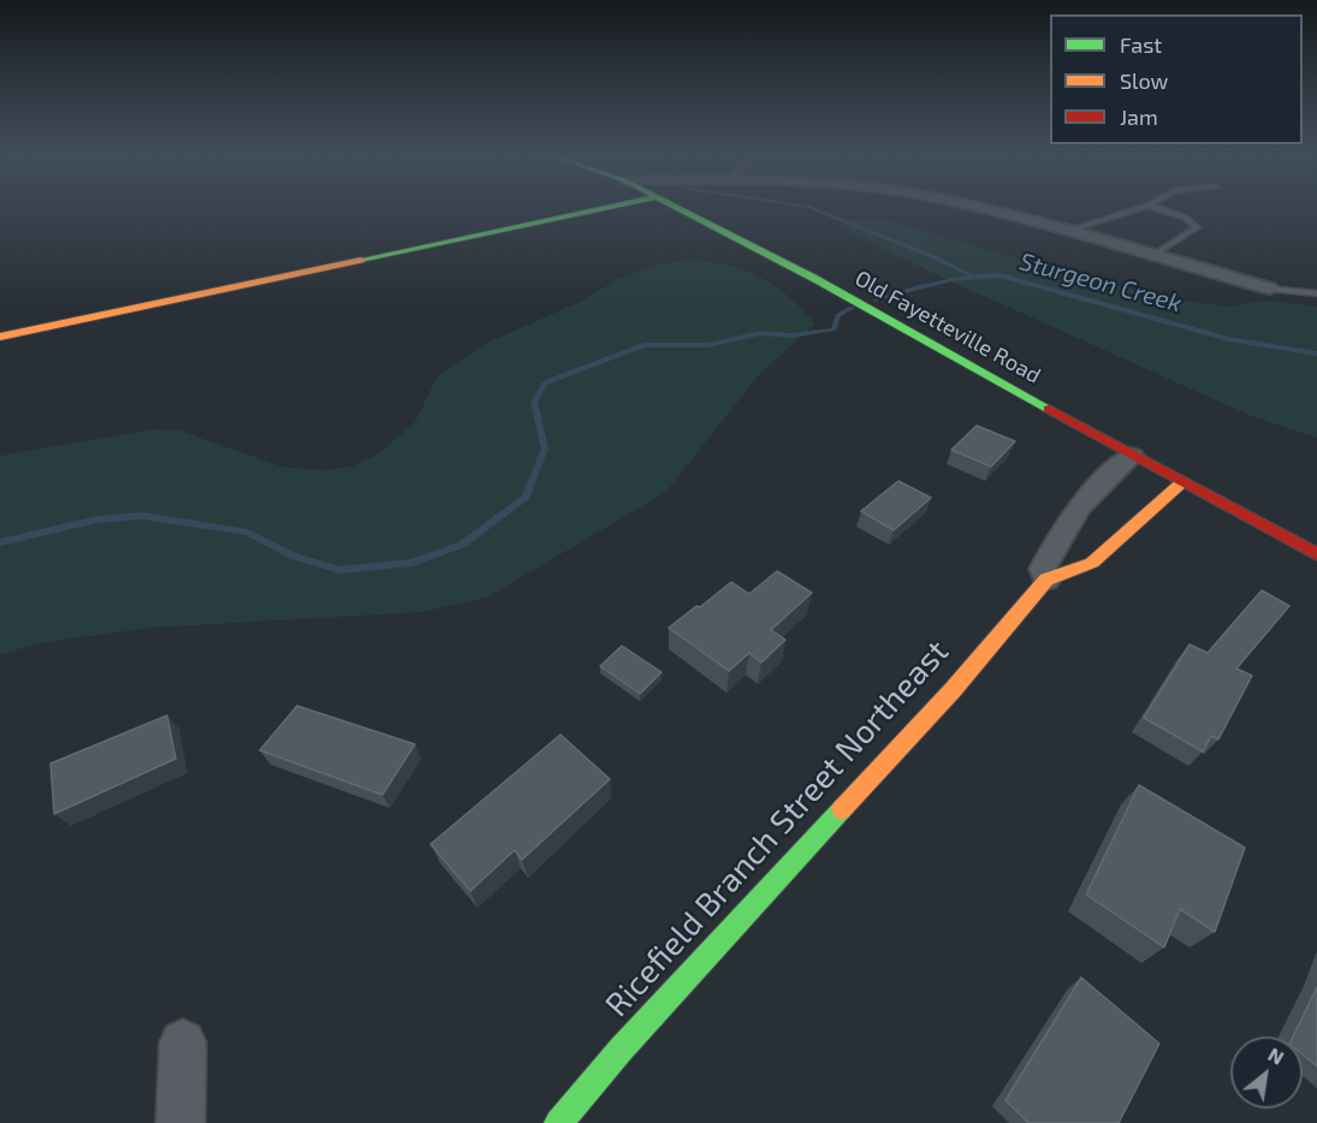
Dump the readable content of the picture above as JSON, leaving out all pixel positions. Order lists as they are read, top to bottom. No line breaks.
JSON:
{"streets":{"street":["Old Fayetteville Road","Ricefield Branch Street Northeast"]},"crossings":[["Old Fayetteville Road","Ricefield Branch Street Northeast"]],"water":["Sturgeon Creek"],"legend":["Fast","Slow","Jam"],"north":"top right"}
